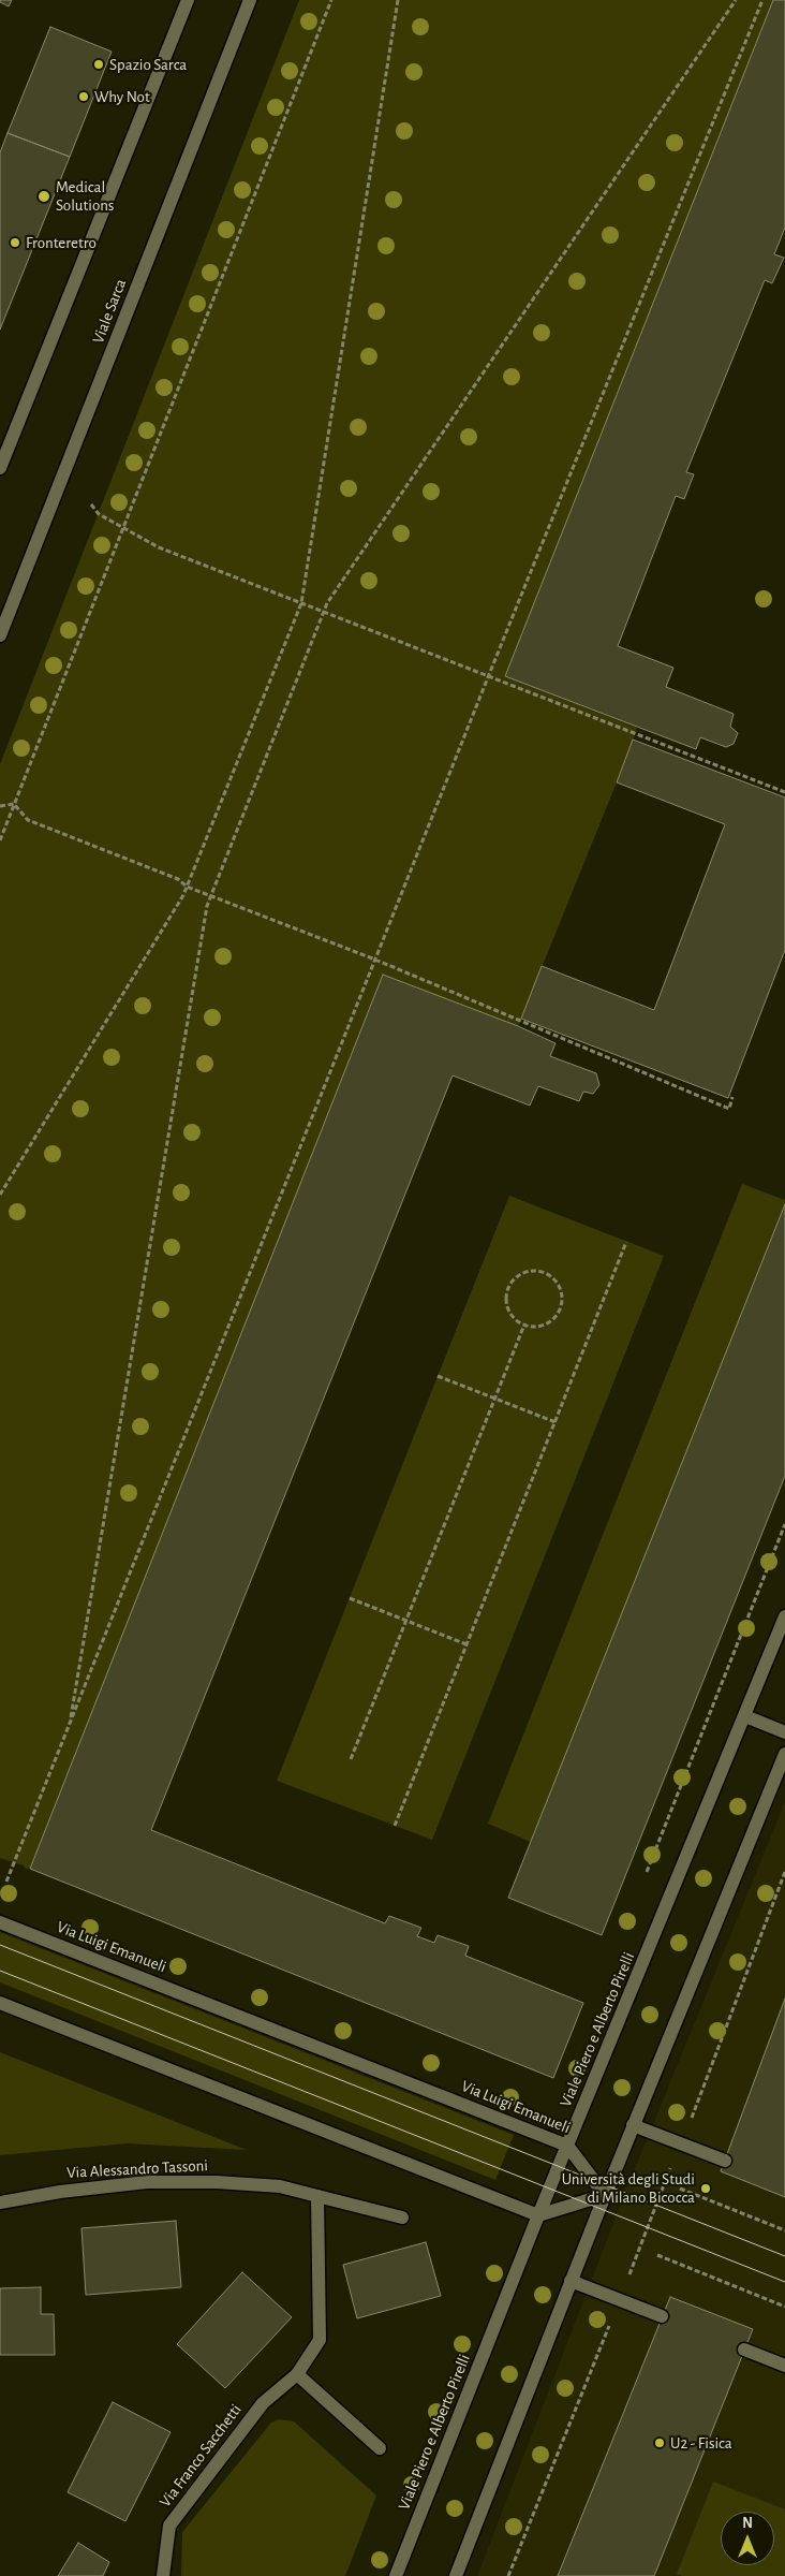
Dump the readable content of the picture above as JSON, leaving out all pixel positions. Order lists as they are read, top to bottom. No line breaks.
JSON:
{"streets":{"street":["Viale Sarca","Via Luigi Emanueli","Viale Piero e Alberto Pirelli","Via Alessandro Tassoni","Via Franco Sacchetti"]},"crossings":[["Via Luigi Emanueli","Viale Piero e Alberto Pirelli"],["Via Alessandro Tassoni","Via Franco Sacchetti"]],"places":["Spazio Sarca","Why Not","Medical Solutions","Fronteretro","Università degli Studi di Milano Bicocca","U2 - Fisica"],"north":"top"}
